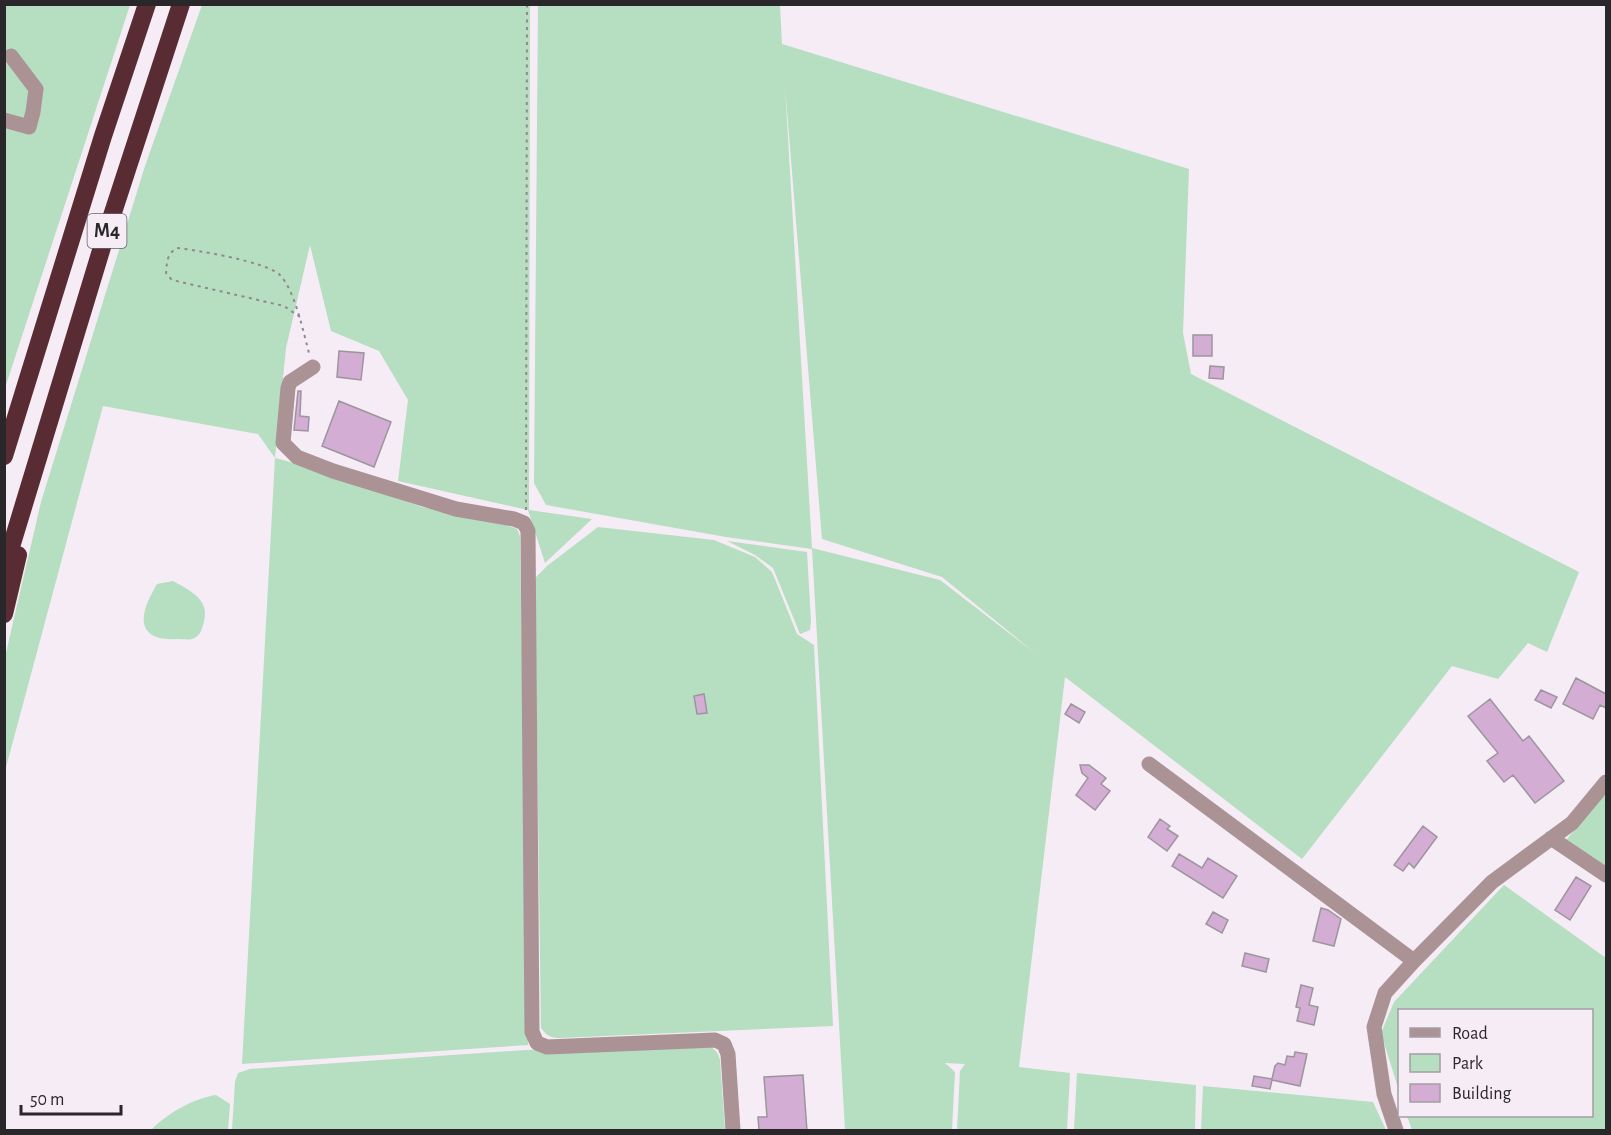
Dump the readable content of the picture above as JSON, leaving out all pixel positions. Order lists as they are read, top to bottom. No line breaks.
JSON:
{"streets":{"highway":["M4"]},"legend":["Road","Park","Building"],"scale_bar":"50 m"}
